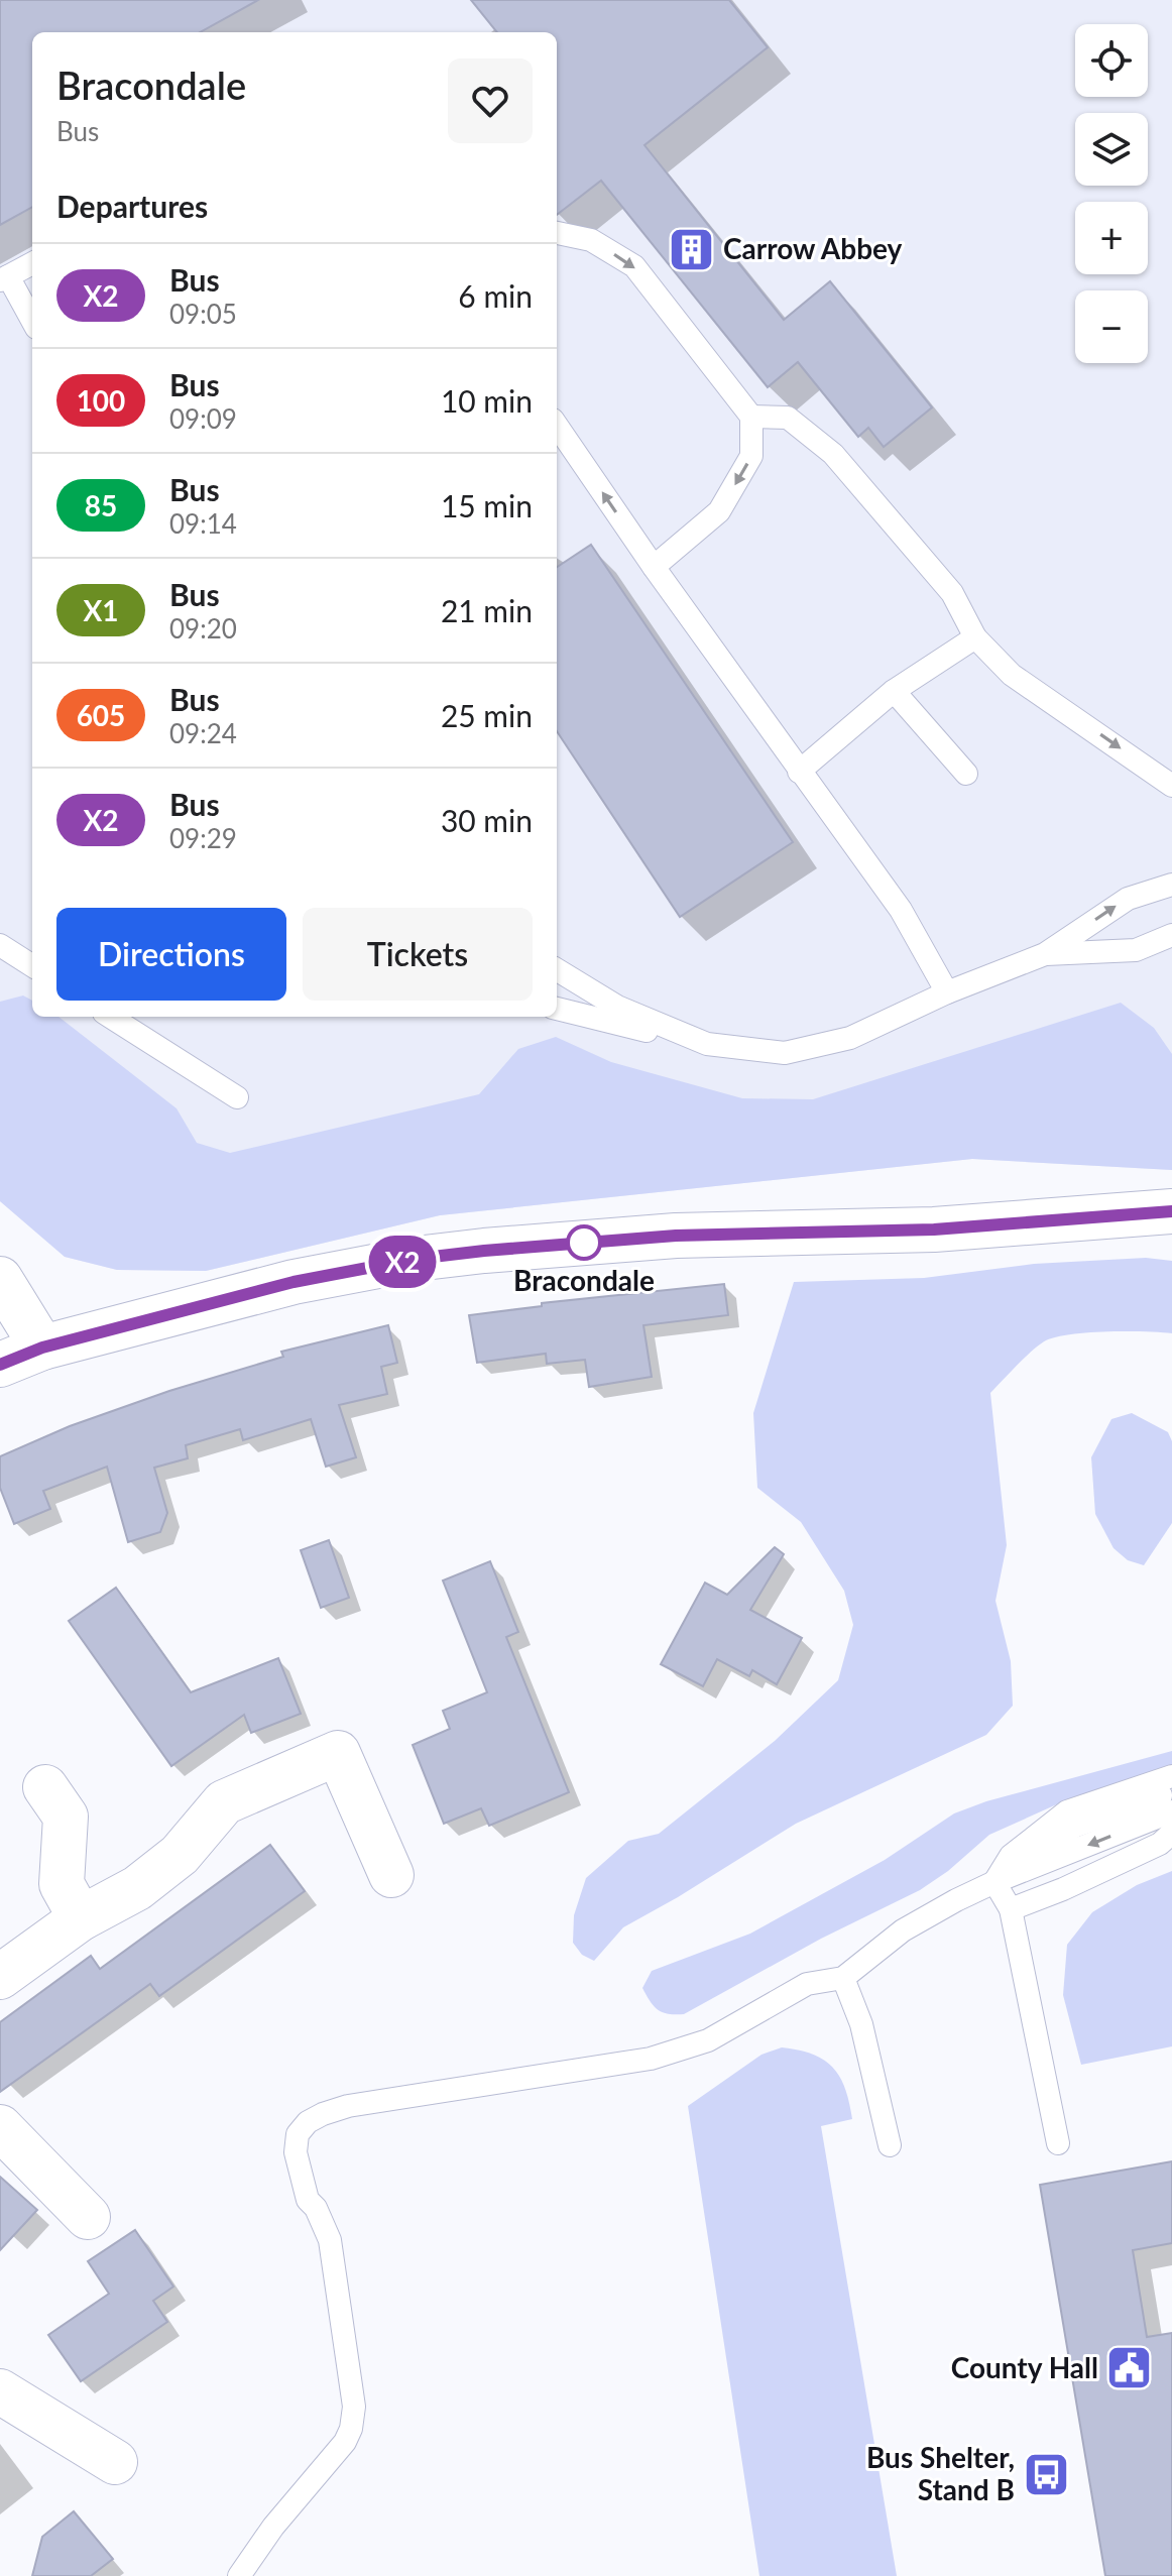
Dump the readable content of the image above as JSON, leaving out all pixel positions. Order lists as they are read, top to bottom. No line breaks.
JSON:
{"places":{"building":["Carrow Abbey"],"other":["Bracondale"],"public building":["County Hall"],"bus stop":["Bus Shelter, Stand B"]},"lines":["bus line X2"],"page":{"on_map":"X2","map_buttons":["+","−"],"heading":[["Bracondale","Bus"],"Departures"],"list":[{"mark":"X2","name":"Bus","note":"09:05","value":"6 min"},{"mark":"100","name":"Bus","note":"09:09","value":"10 min"},{"mark":"85","name":"Bus","note":"09:14","value":"15 min"},{"mark":"X1","name":"Bus","note":"09:20","value":"21 min"},{"mark":"605","name":"Bus","note":"09:24","value":"25 min"},{"mark":"X2","name":"Bus","note":"09:29","value":"30 min"}],"buttons":["Directions","Tickets"]}}
